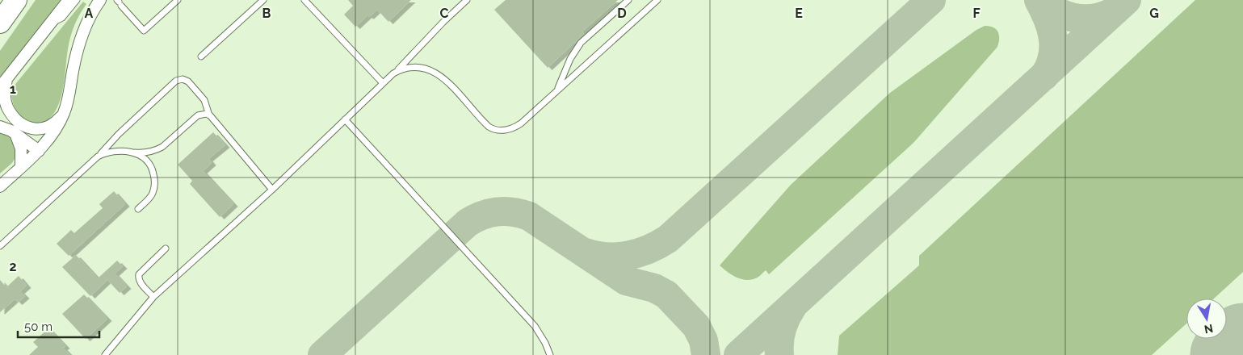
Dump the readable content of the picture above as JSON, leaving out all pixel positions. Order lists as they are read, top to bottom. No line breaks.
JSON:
{"scale_bar":"50 m","north":"bottom","grid":{"columns":["A","B","C","D","E","F","G"],"rows":["1","2"]}}
